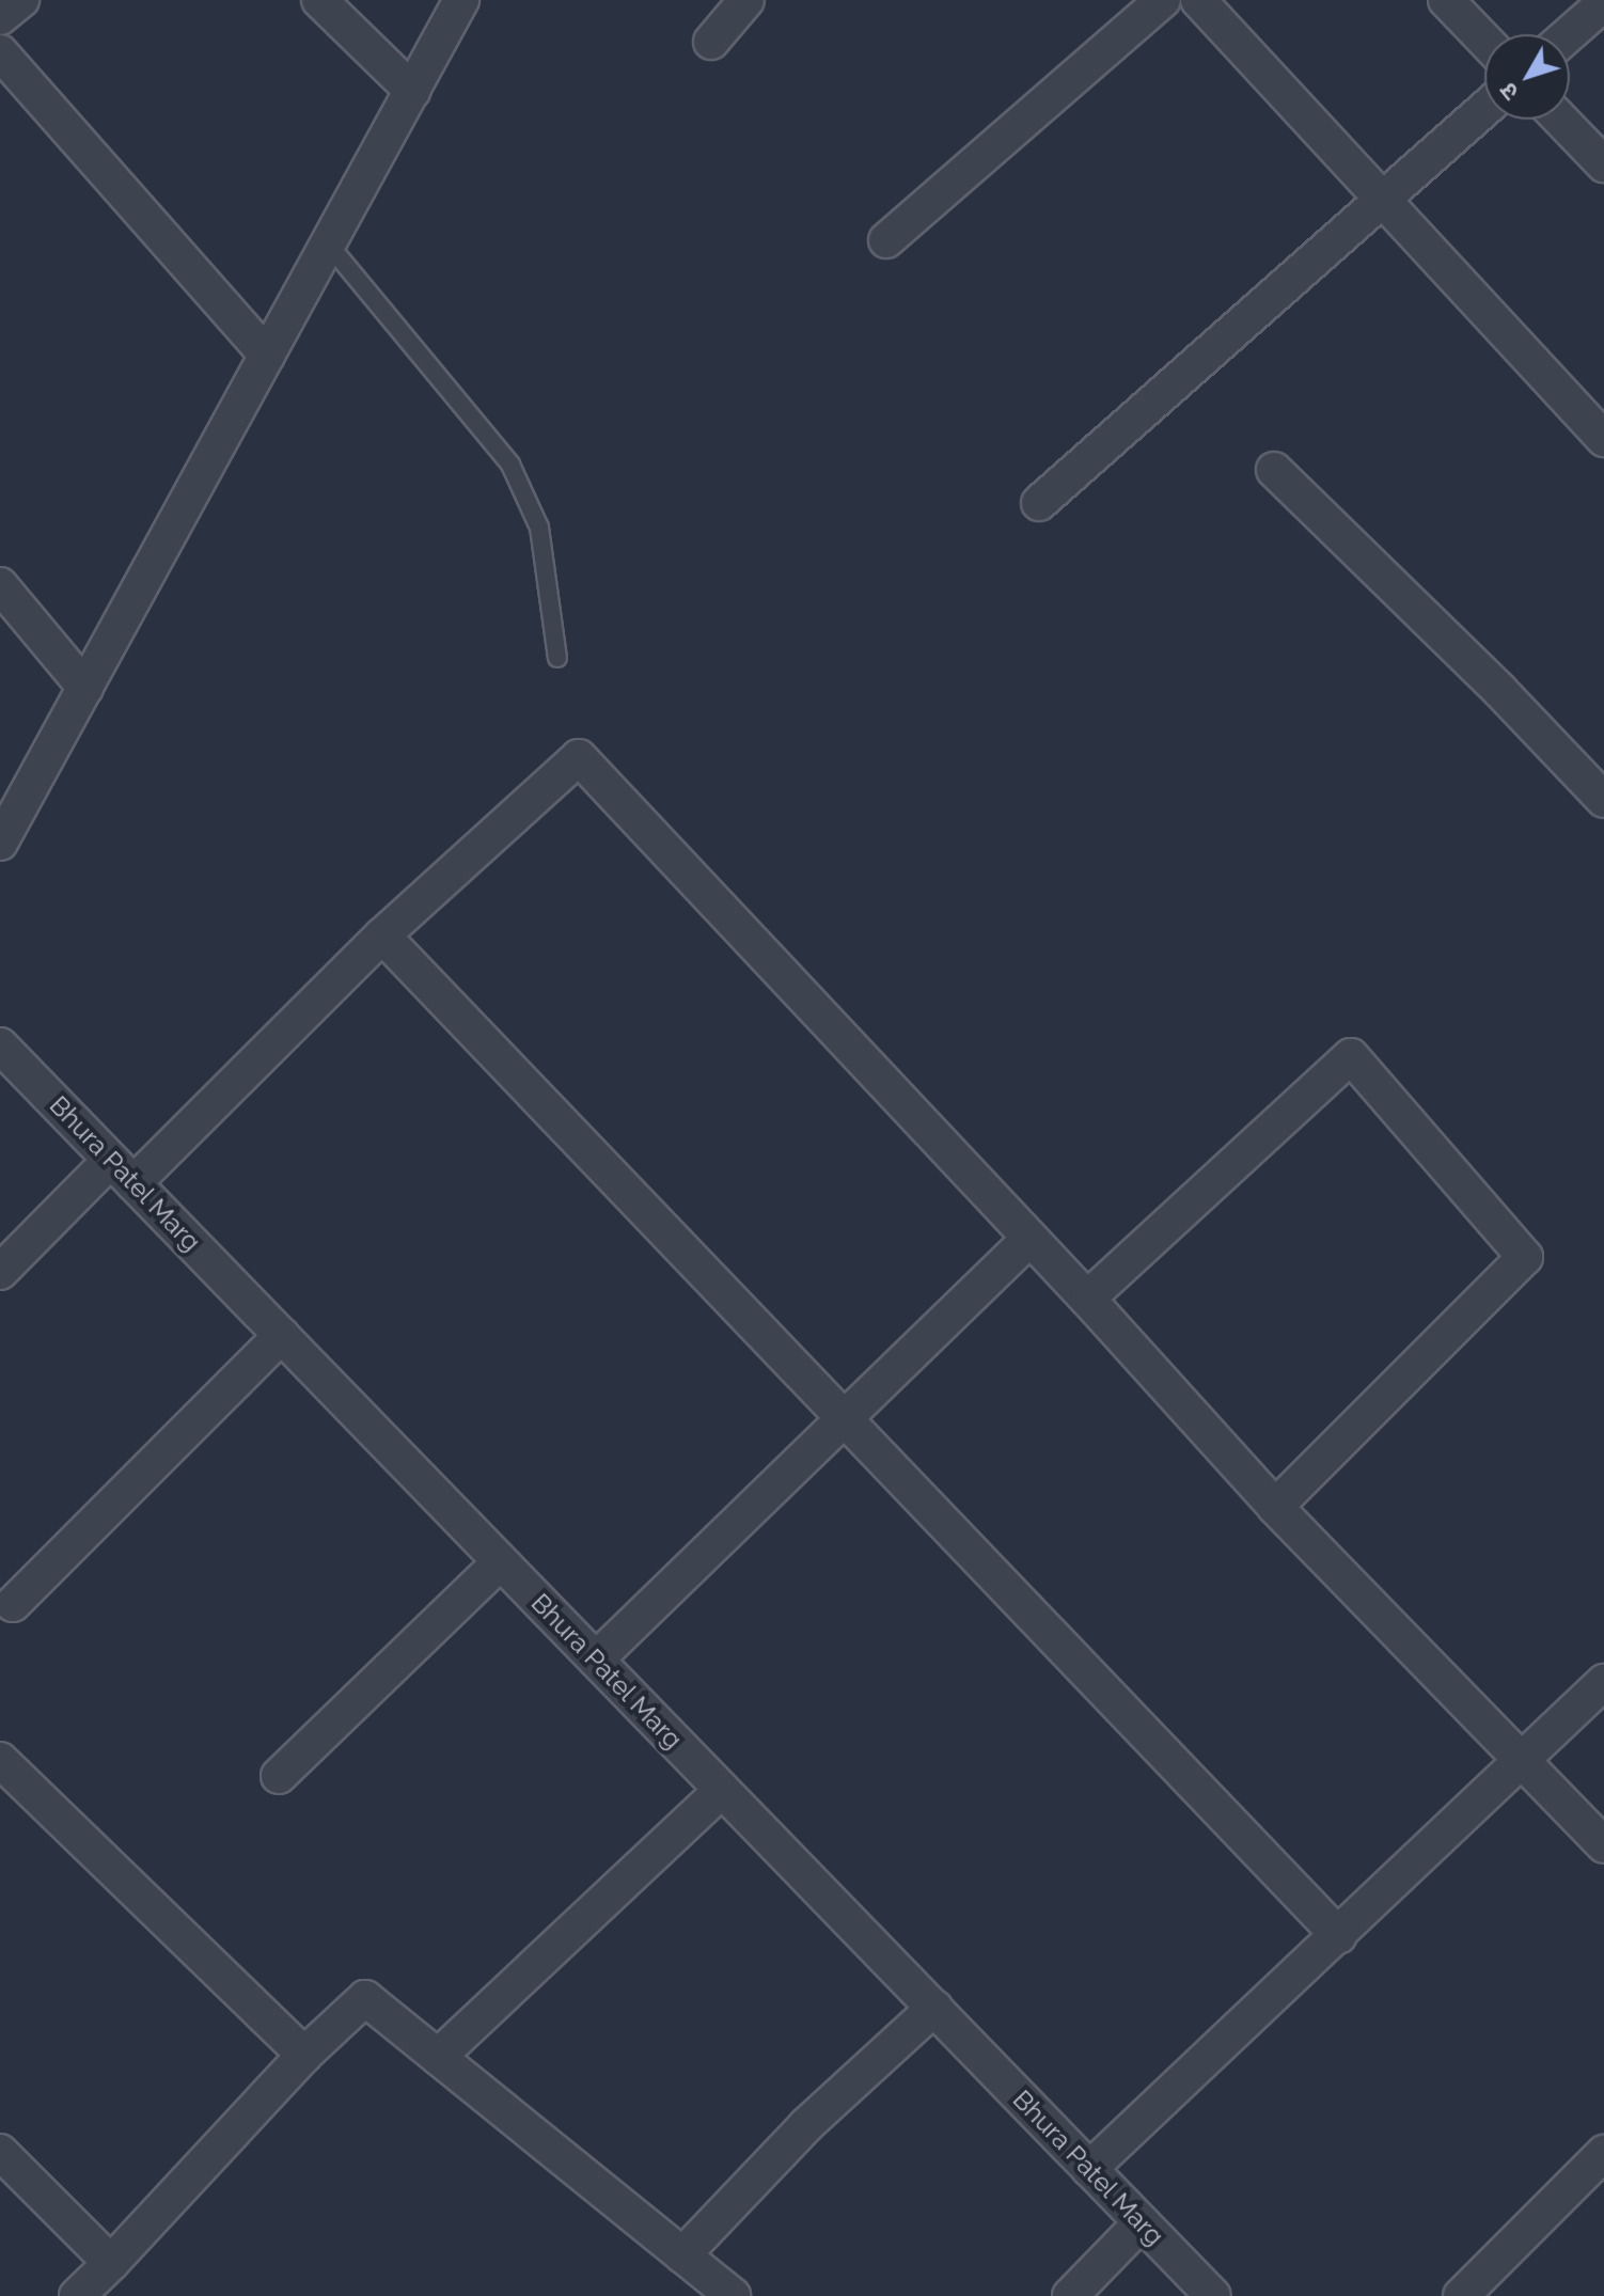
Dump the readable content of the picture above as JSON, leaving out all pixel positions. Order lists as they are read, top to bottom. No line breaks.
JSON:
{"streets":{"street":["Bhura Patel Marg"]},"north":"bottom left"}
